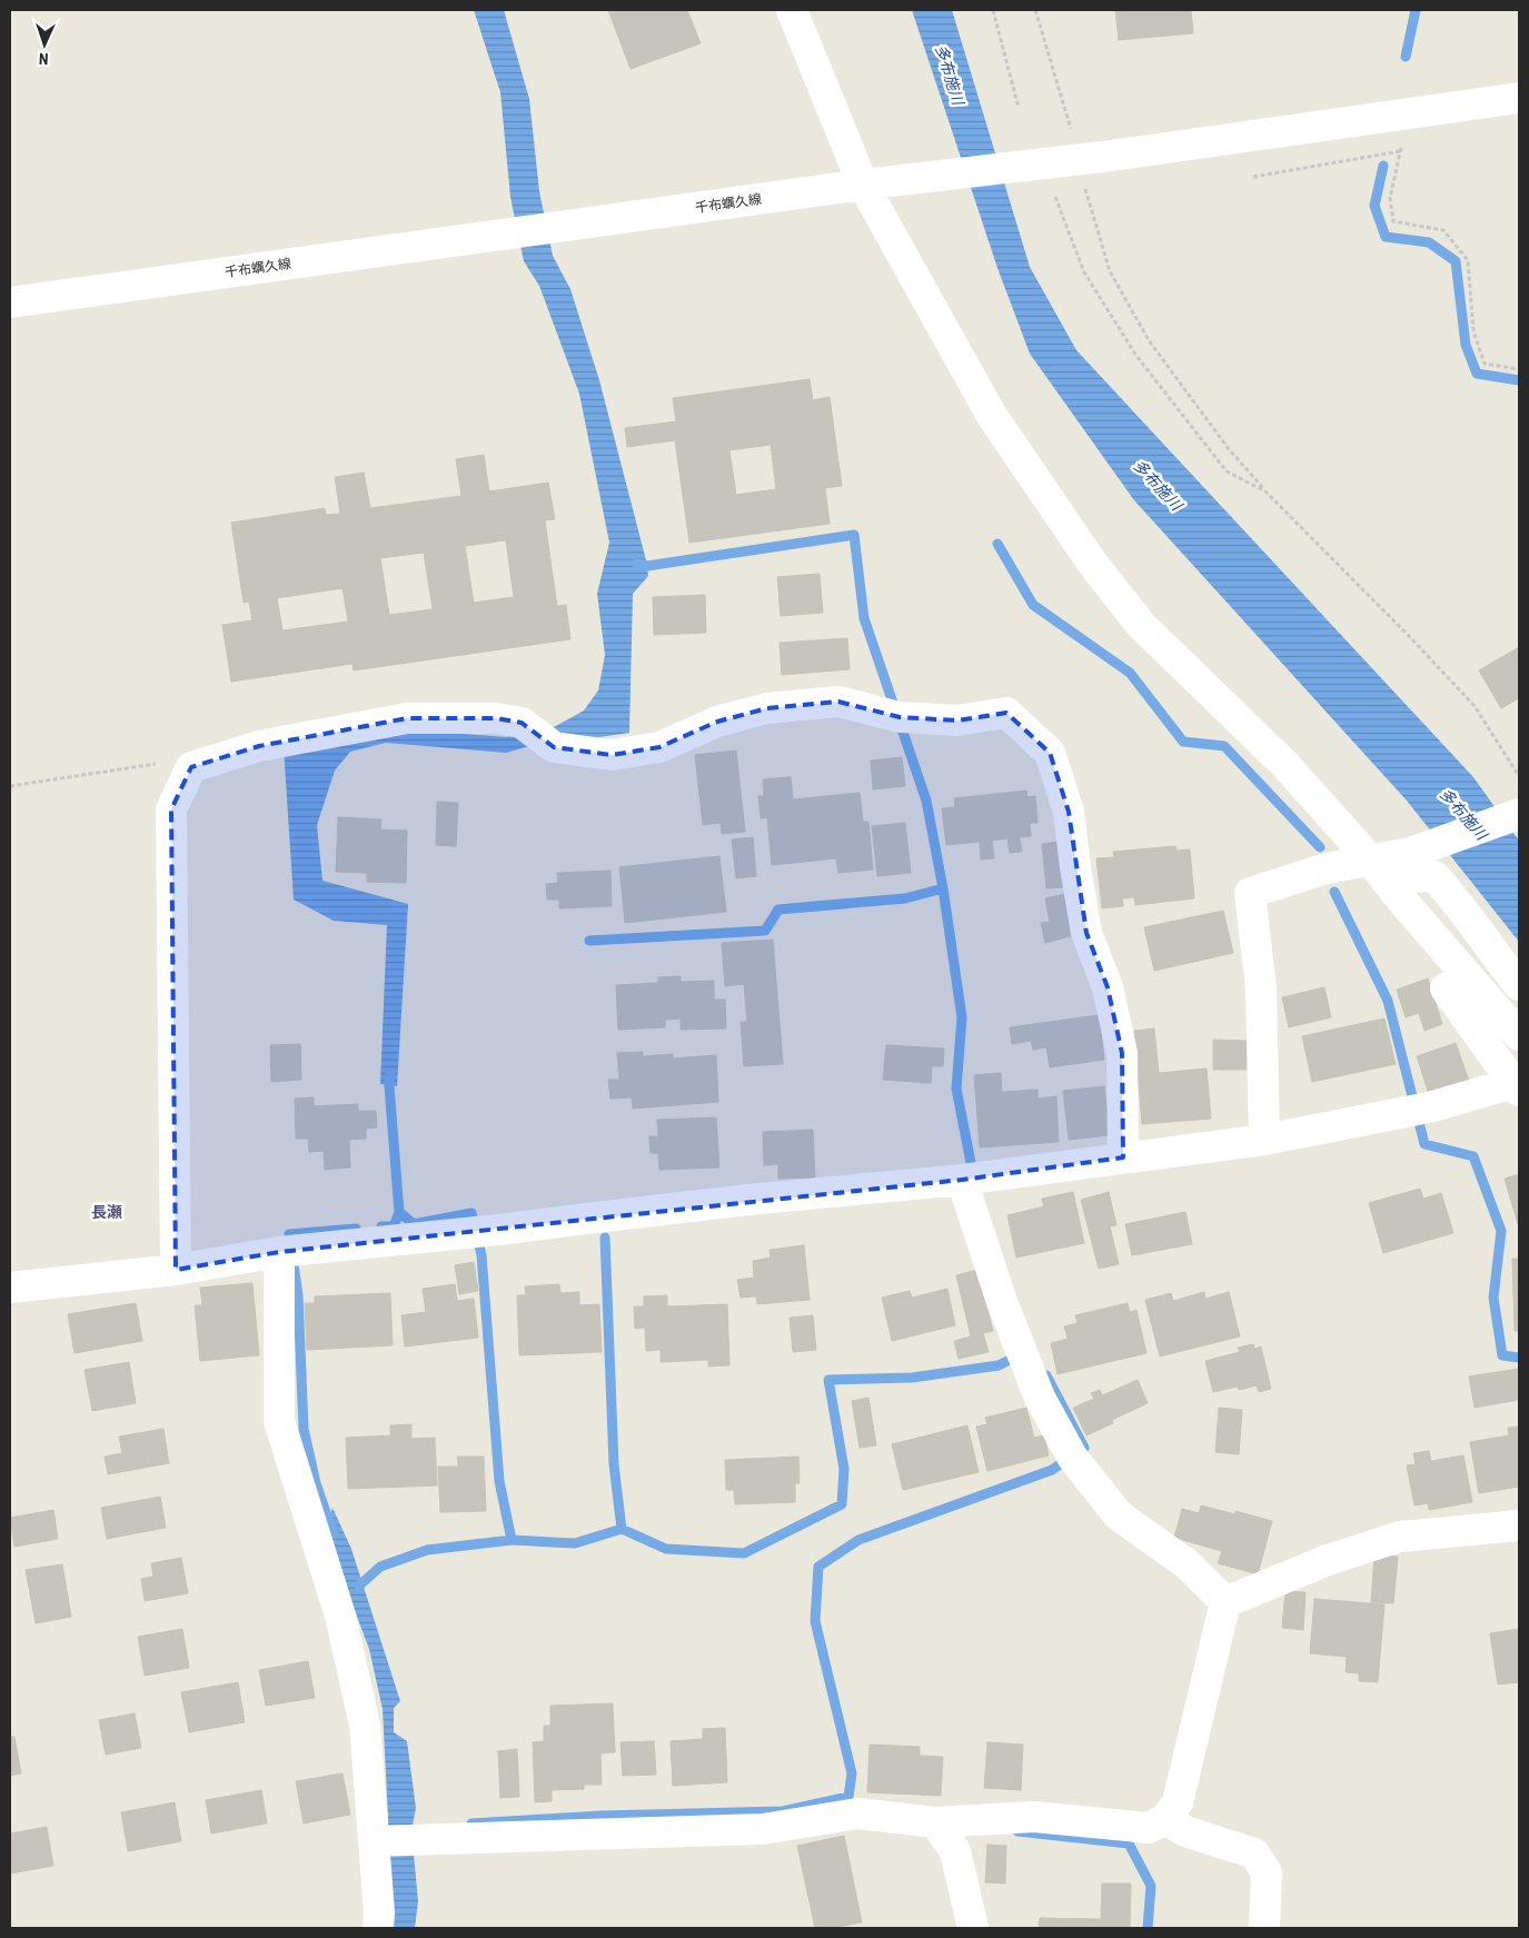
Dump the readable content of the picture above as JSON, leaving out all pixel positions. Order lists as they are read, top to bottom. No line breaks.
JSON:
{"streets":{"street":["千布蠣久線"]},"districts":["長瀬"],"water":["多布施川"],"north":"bottom"}
